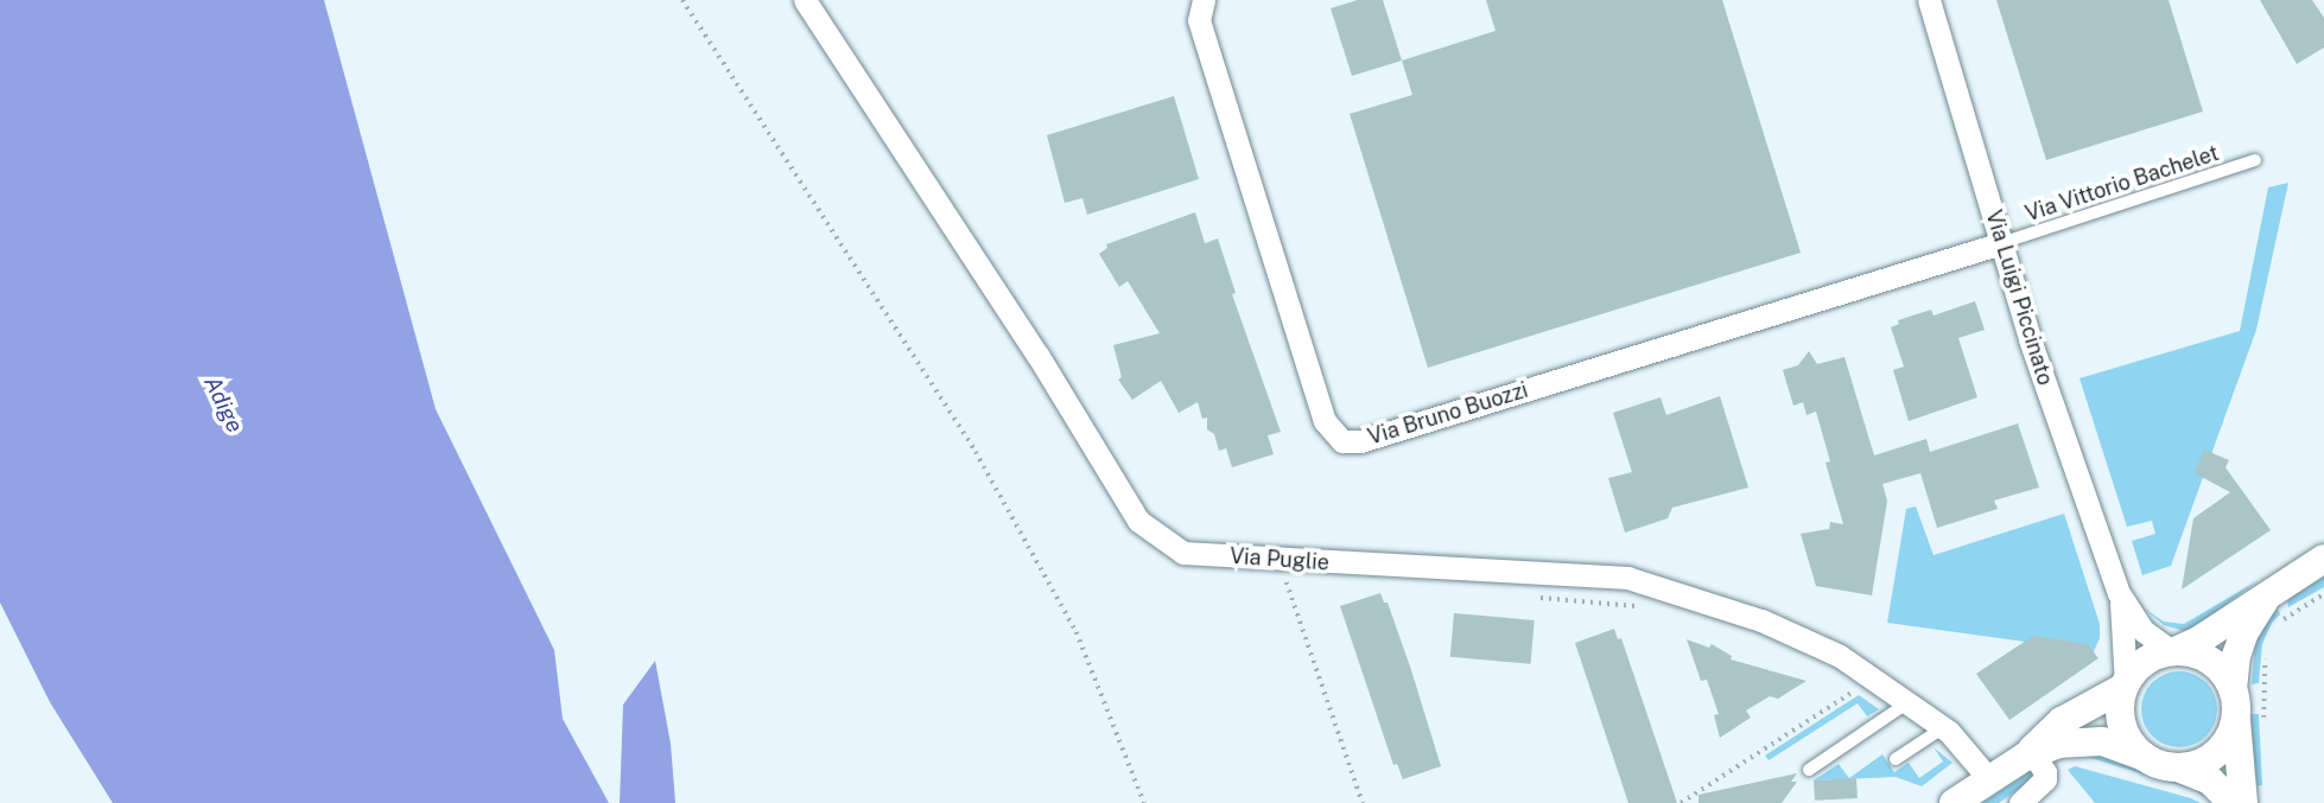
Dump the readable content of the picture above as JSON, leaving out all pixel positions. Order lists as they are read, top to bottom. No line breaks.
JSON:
{"streets":{"street":["Via Luigi Piccinato","Via Bruno Buozzi","Via Puglie"],"lane":["Via Vittorio Bachelet"]},"crossings":[["Via Vittorio Bachelet","Via Luigi Piccinato"],["Via Vittorio Bachelet","Via Bruno Buozzi"],["Via Luigi Piccinato","Via Bruno Buozzi"]],"water":["Adige"]}
